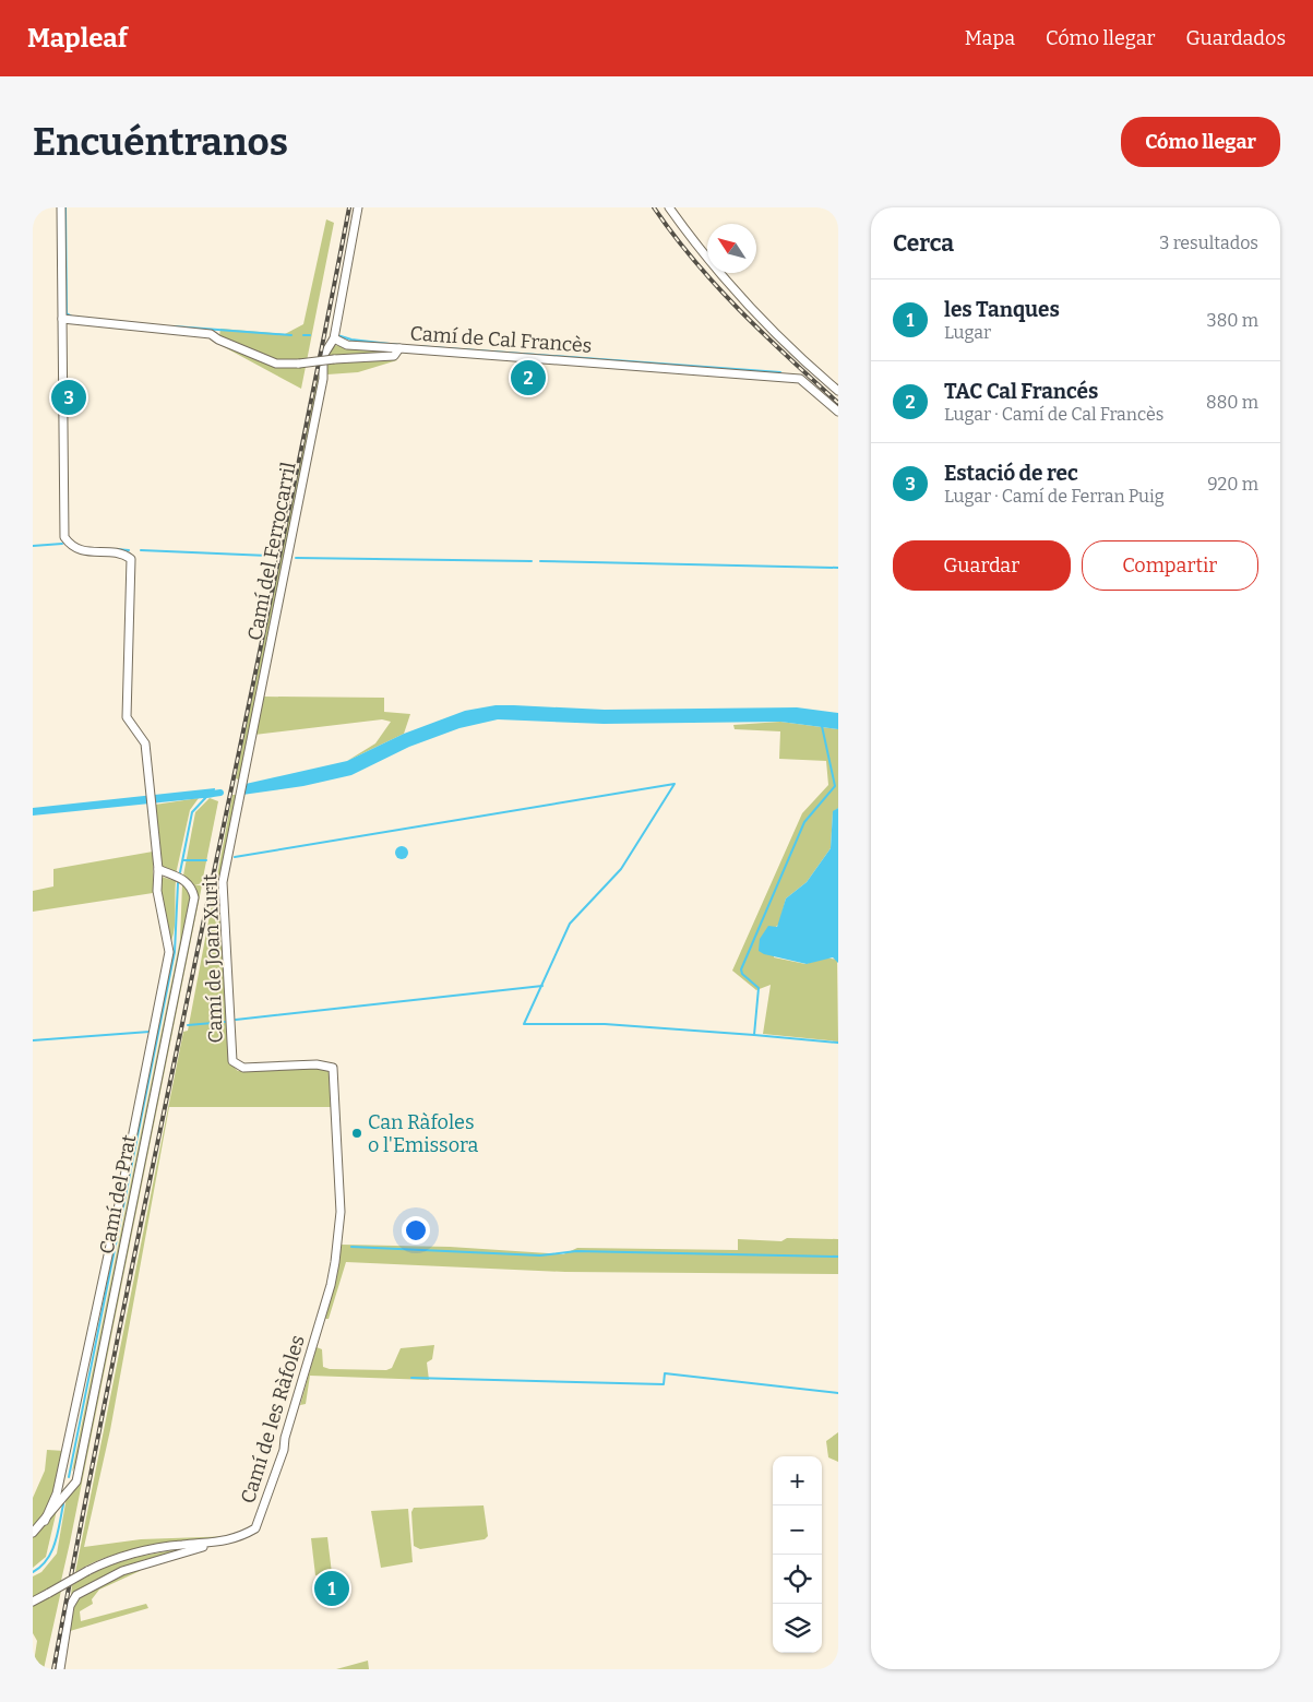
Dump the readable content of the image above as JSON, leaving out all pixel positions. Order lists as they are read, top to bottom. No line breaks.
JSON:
{"streets":{"street":["Camí de Cal Francès","Camí del Ferrocarril","Camí de Joan Xurit","Camí del Prat","Camí de les Ràfoles"]},"crossings":[["Camí del Ferrocarril","Camí de Joan Xurit"],["Camí de Joan Xurit","Camí de les Ràfoles"]],"places":["Can Ràfoles o l'Emissora"],"north":"top left","page":{"header":"Mapleaf","nav":["Mapa","Cómo llegar","Guardados"],"buttons":["Cómo llegar",["Guardar","Compartir"]],"title":"Encuéntranos","heading":["Cerca","3 resultados"],"list":[{"mark":"1","name":"les Tanques","note":"Lugar","value":"380 m"},{"mark":"2","name":"TAC Cal Francés","note":"Lugar · Camí de Cal Francès","value":"880 m"},{"mark":"3","name":"Estació de rec","note":"Lugar · Camí de Ferran Puig","value":"920 m"}],"pins":["2","3","1"],"map_buttons":["+","−"]}}
